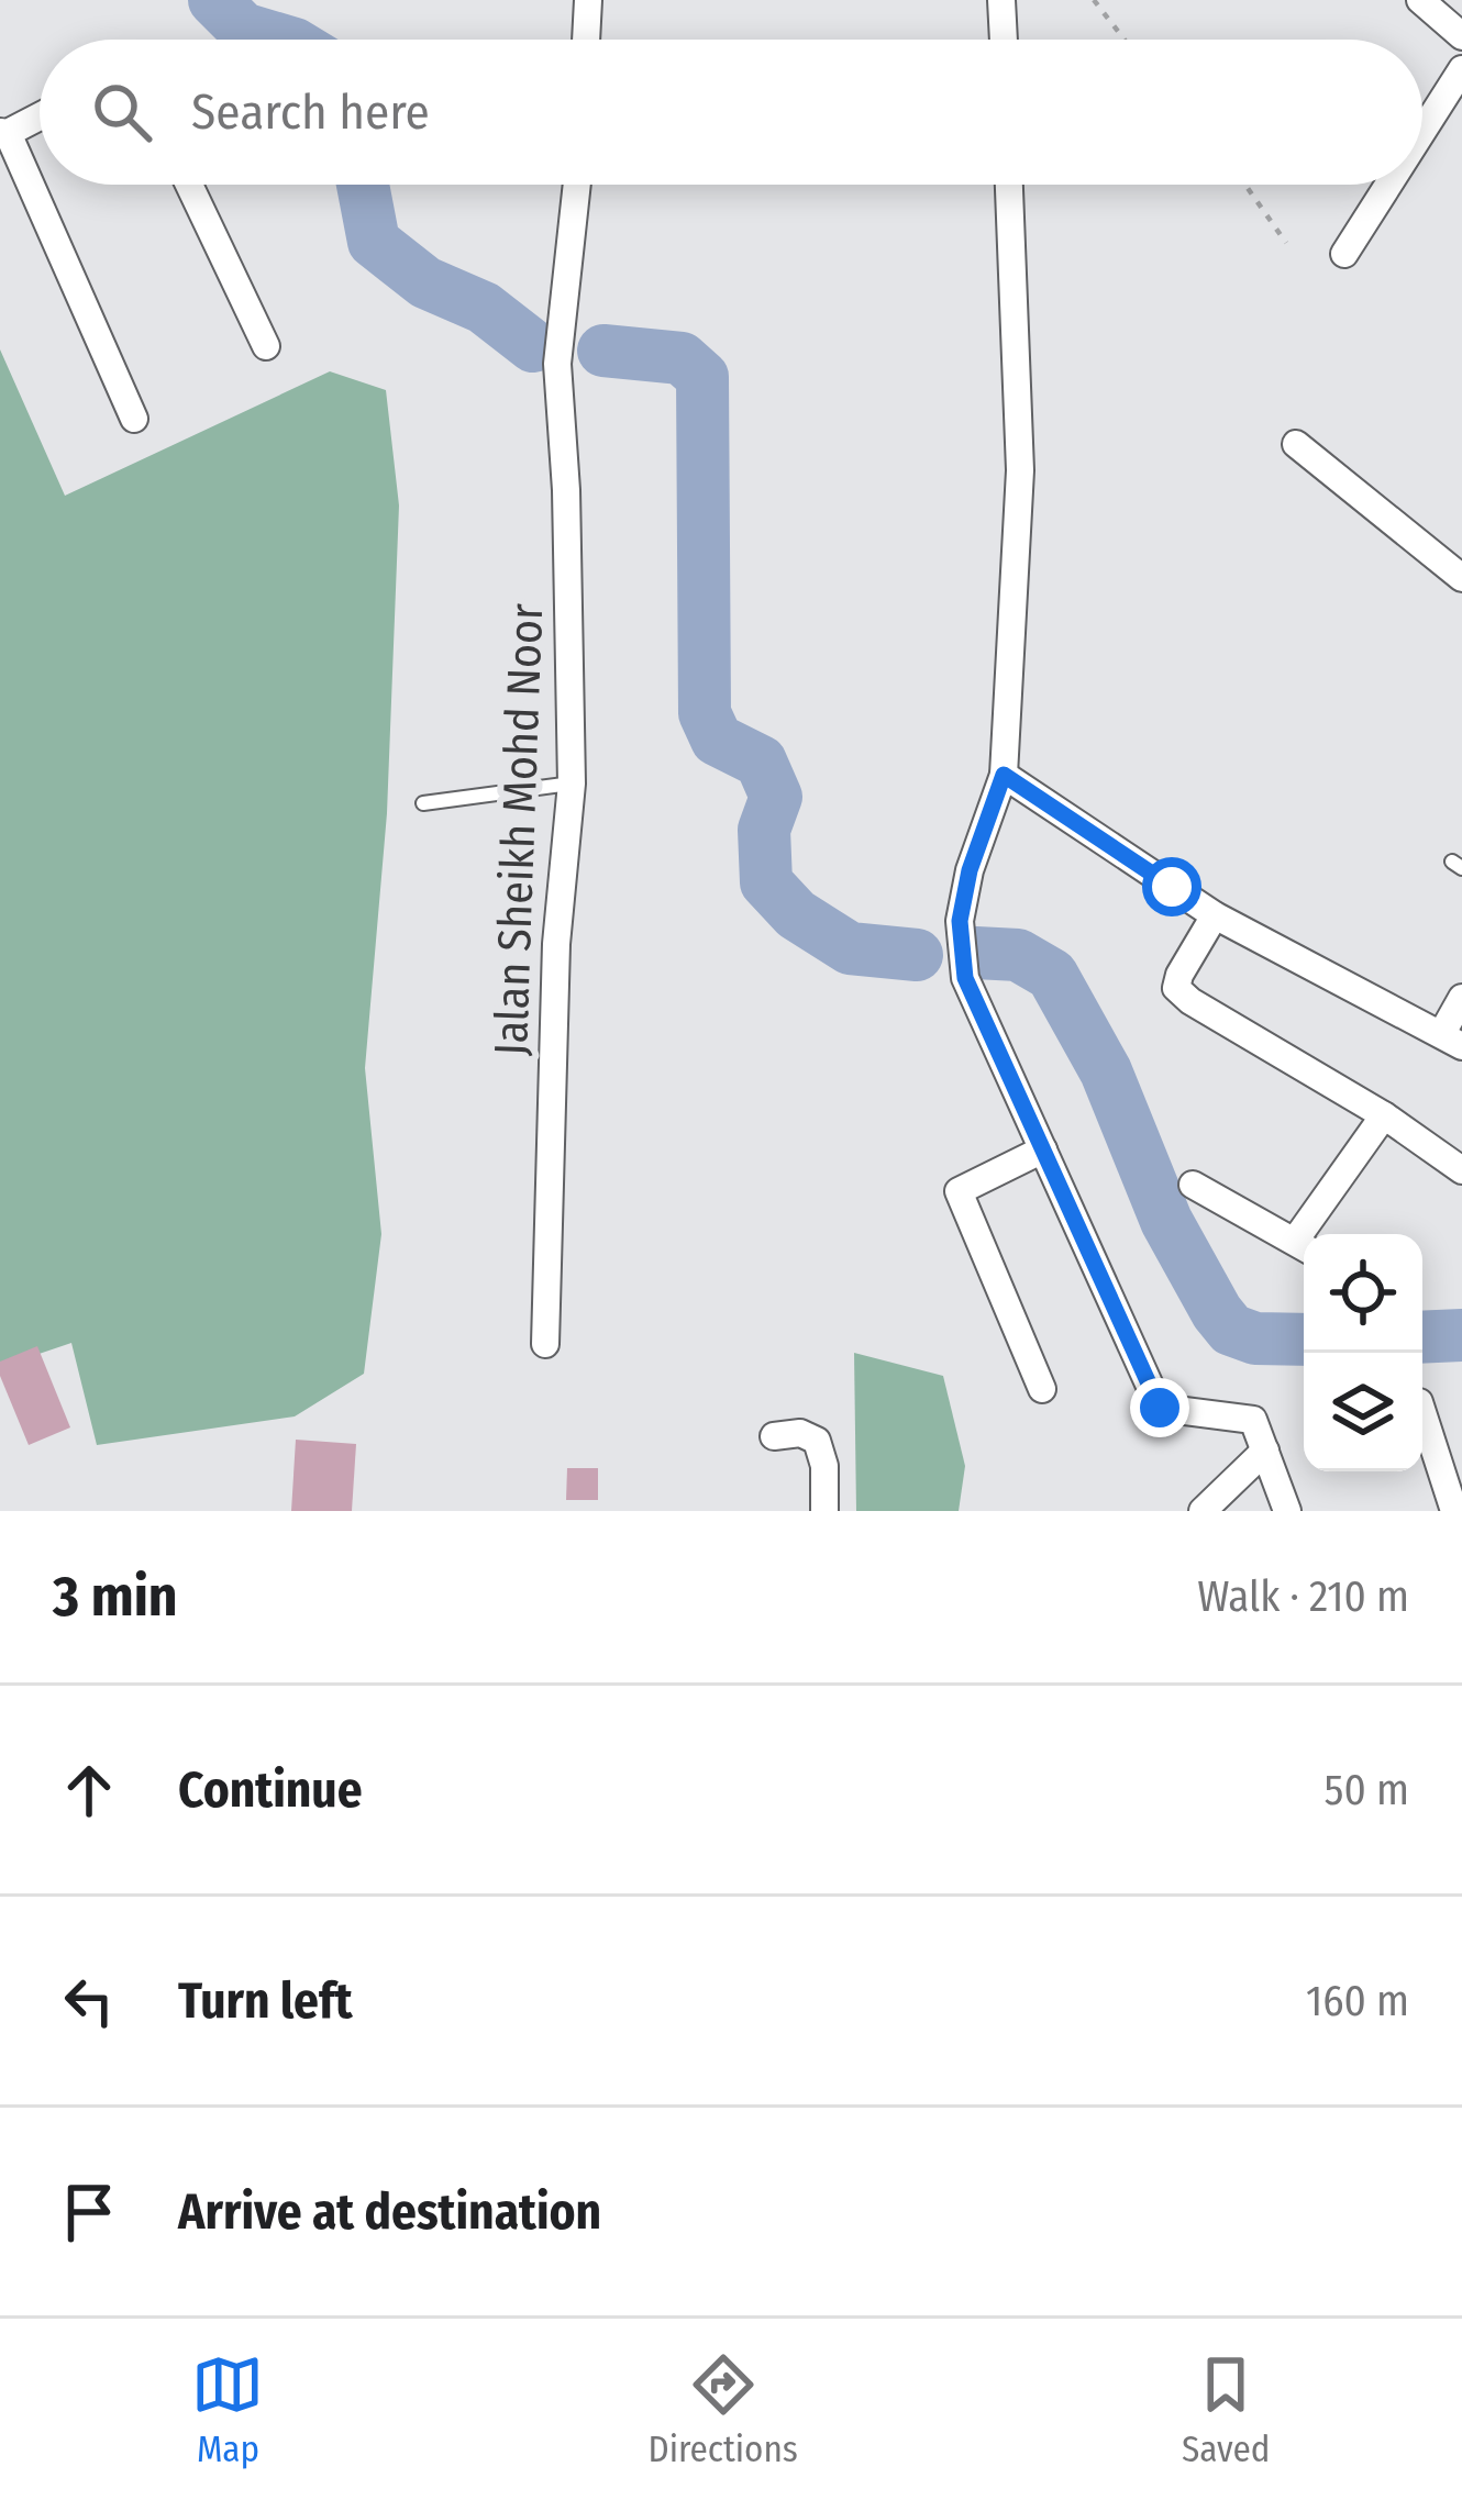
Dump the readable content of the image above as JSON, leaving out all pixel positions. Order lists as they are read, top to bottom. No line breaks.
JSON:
{"streets":{"street":["Jalan Sheikh Mohd Noor"]},"page":{"search":"Search here","heading":["3 min","Walk · 210 m"],"list":[["Continue","50 m"],["Turn left","160 m"],"Arrive at destination"],"nav":["Map","Directions","Saved"]}}
